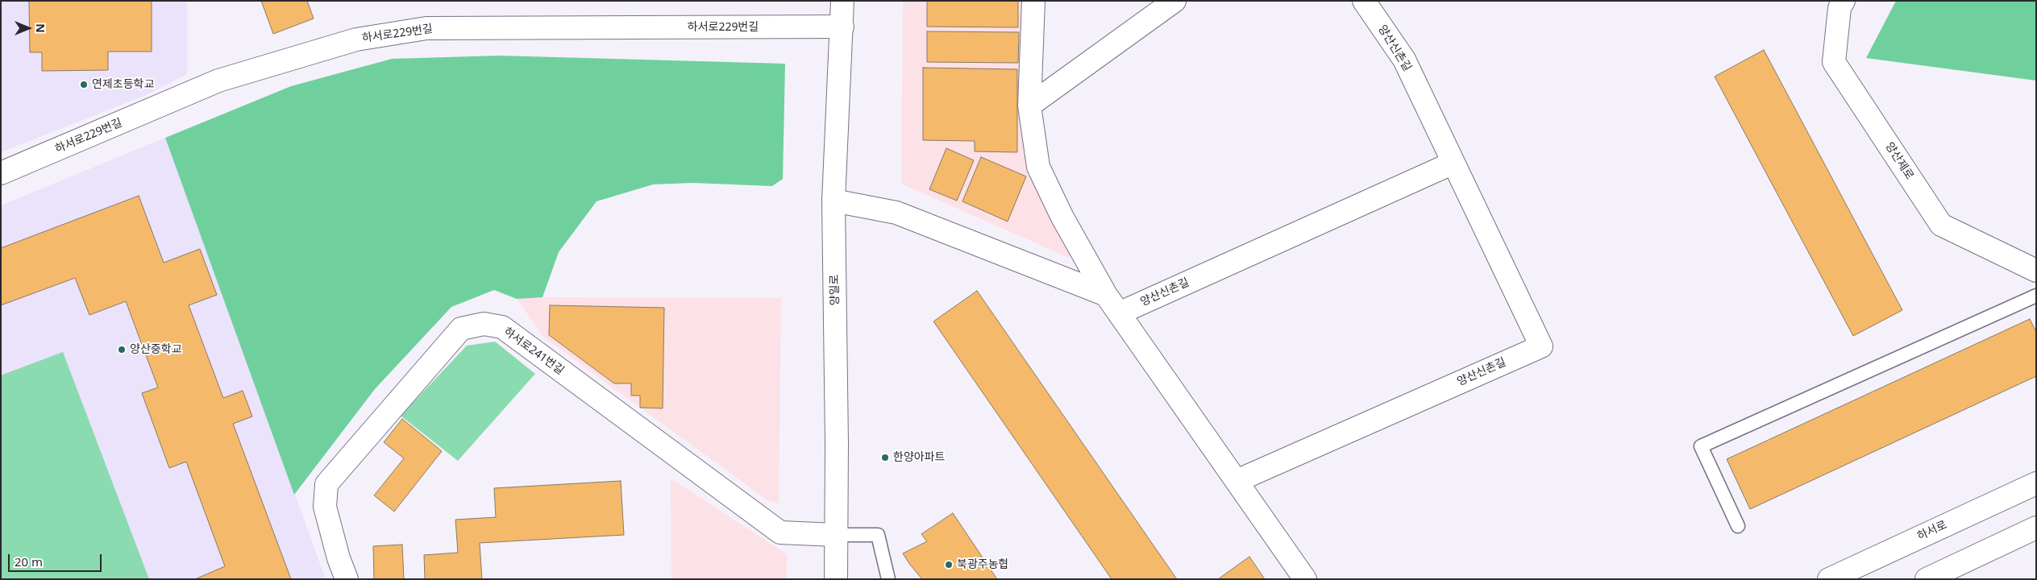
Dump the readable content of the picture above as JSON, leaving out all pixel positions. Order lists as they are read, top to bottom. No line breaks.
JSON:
{"streets":{"street":["하서로229번길","양산신촌길","양산제로","양일로","하서로241번길","하서로"]},"crossings":[["하서로229번길","양일로"],["양일로","하서로241번길"]],"places":["연제초등학교","양산중학교","한양아파트","북광주농협"],"scale_bar":"20 m","north":"right"}
